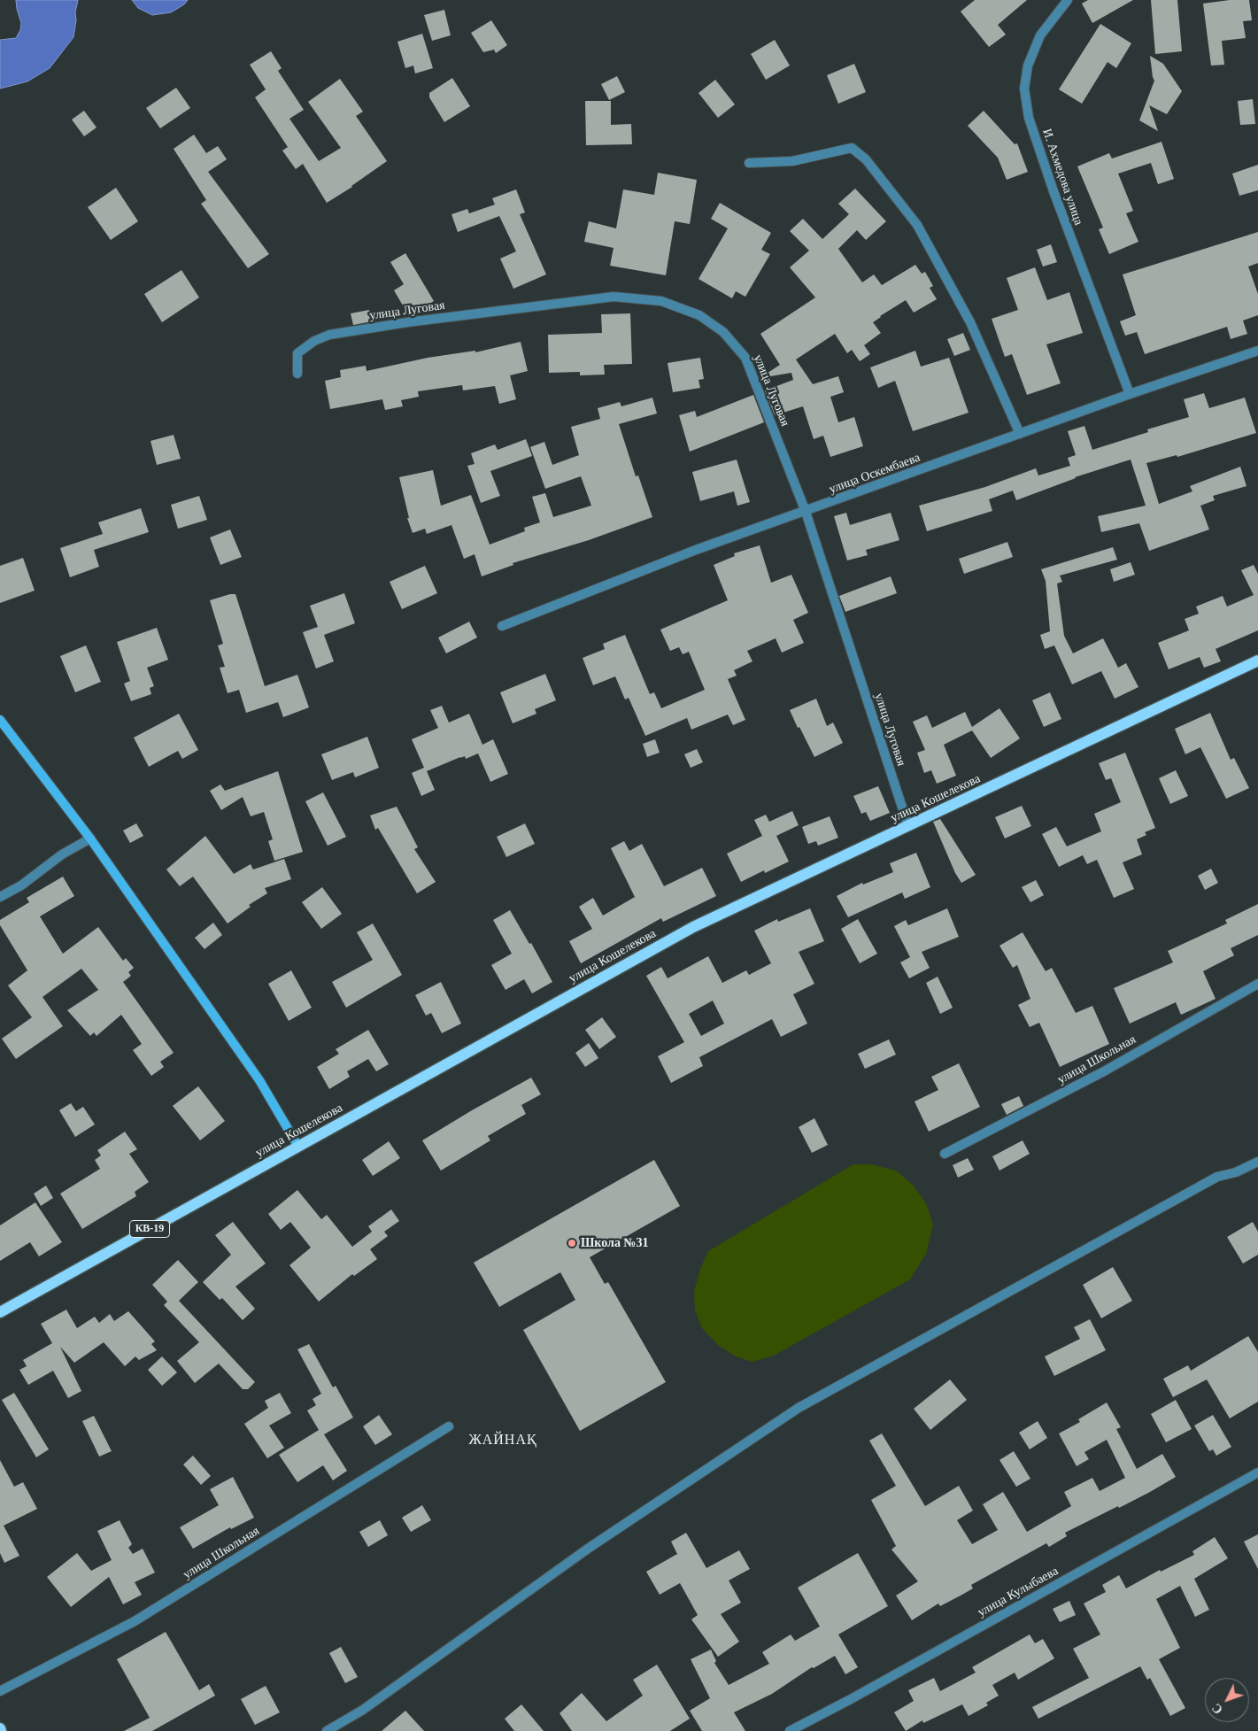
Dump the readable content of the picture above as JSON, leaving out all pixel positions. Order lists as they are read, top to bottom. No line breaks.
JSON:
{"streets":{"main road":["улица Кошелекова","КВ-19"],"street":["И. Ахмедова улица","улица Луговая","улица Оскембаева","улица Школьная","улица Кулыбаева"]},"crossings":[["И. Ахмедова улица","улица Оскембаева"],["улица Луговая","улица Оскембаева"],["улица Луговая","улица Кошелекова"]],"districts":["ЖАЙНАҚ"],"places":["Школа №31"],"north":"bottom left"}
